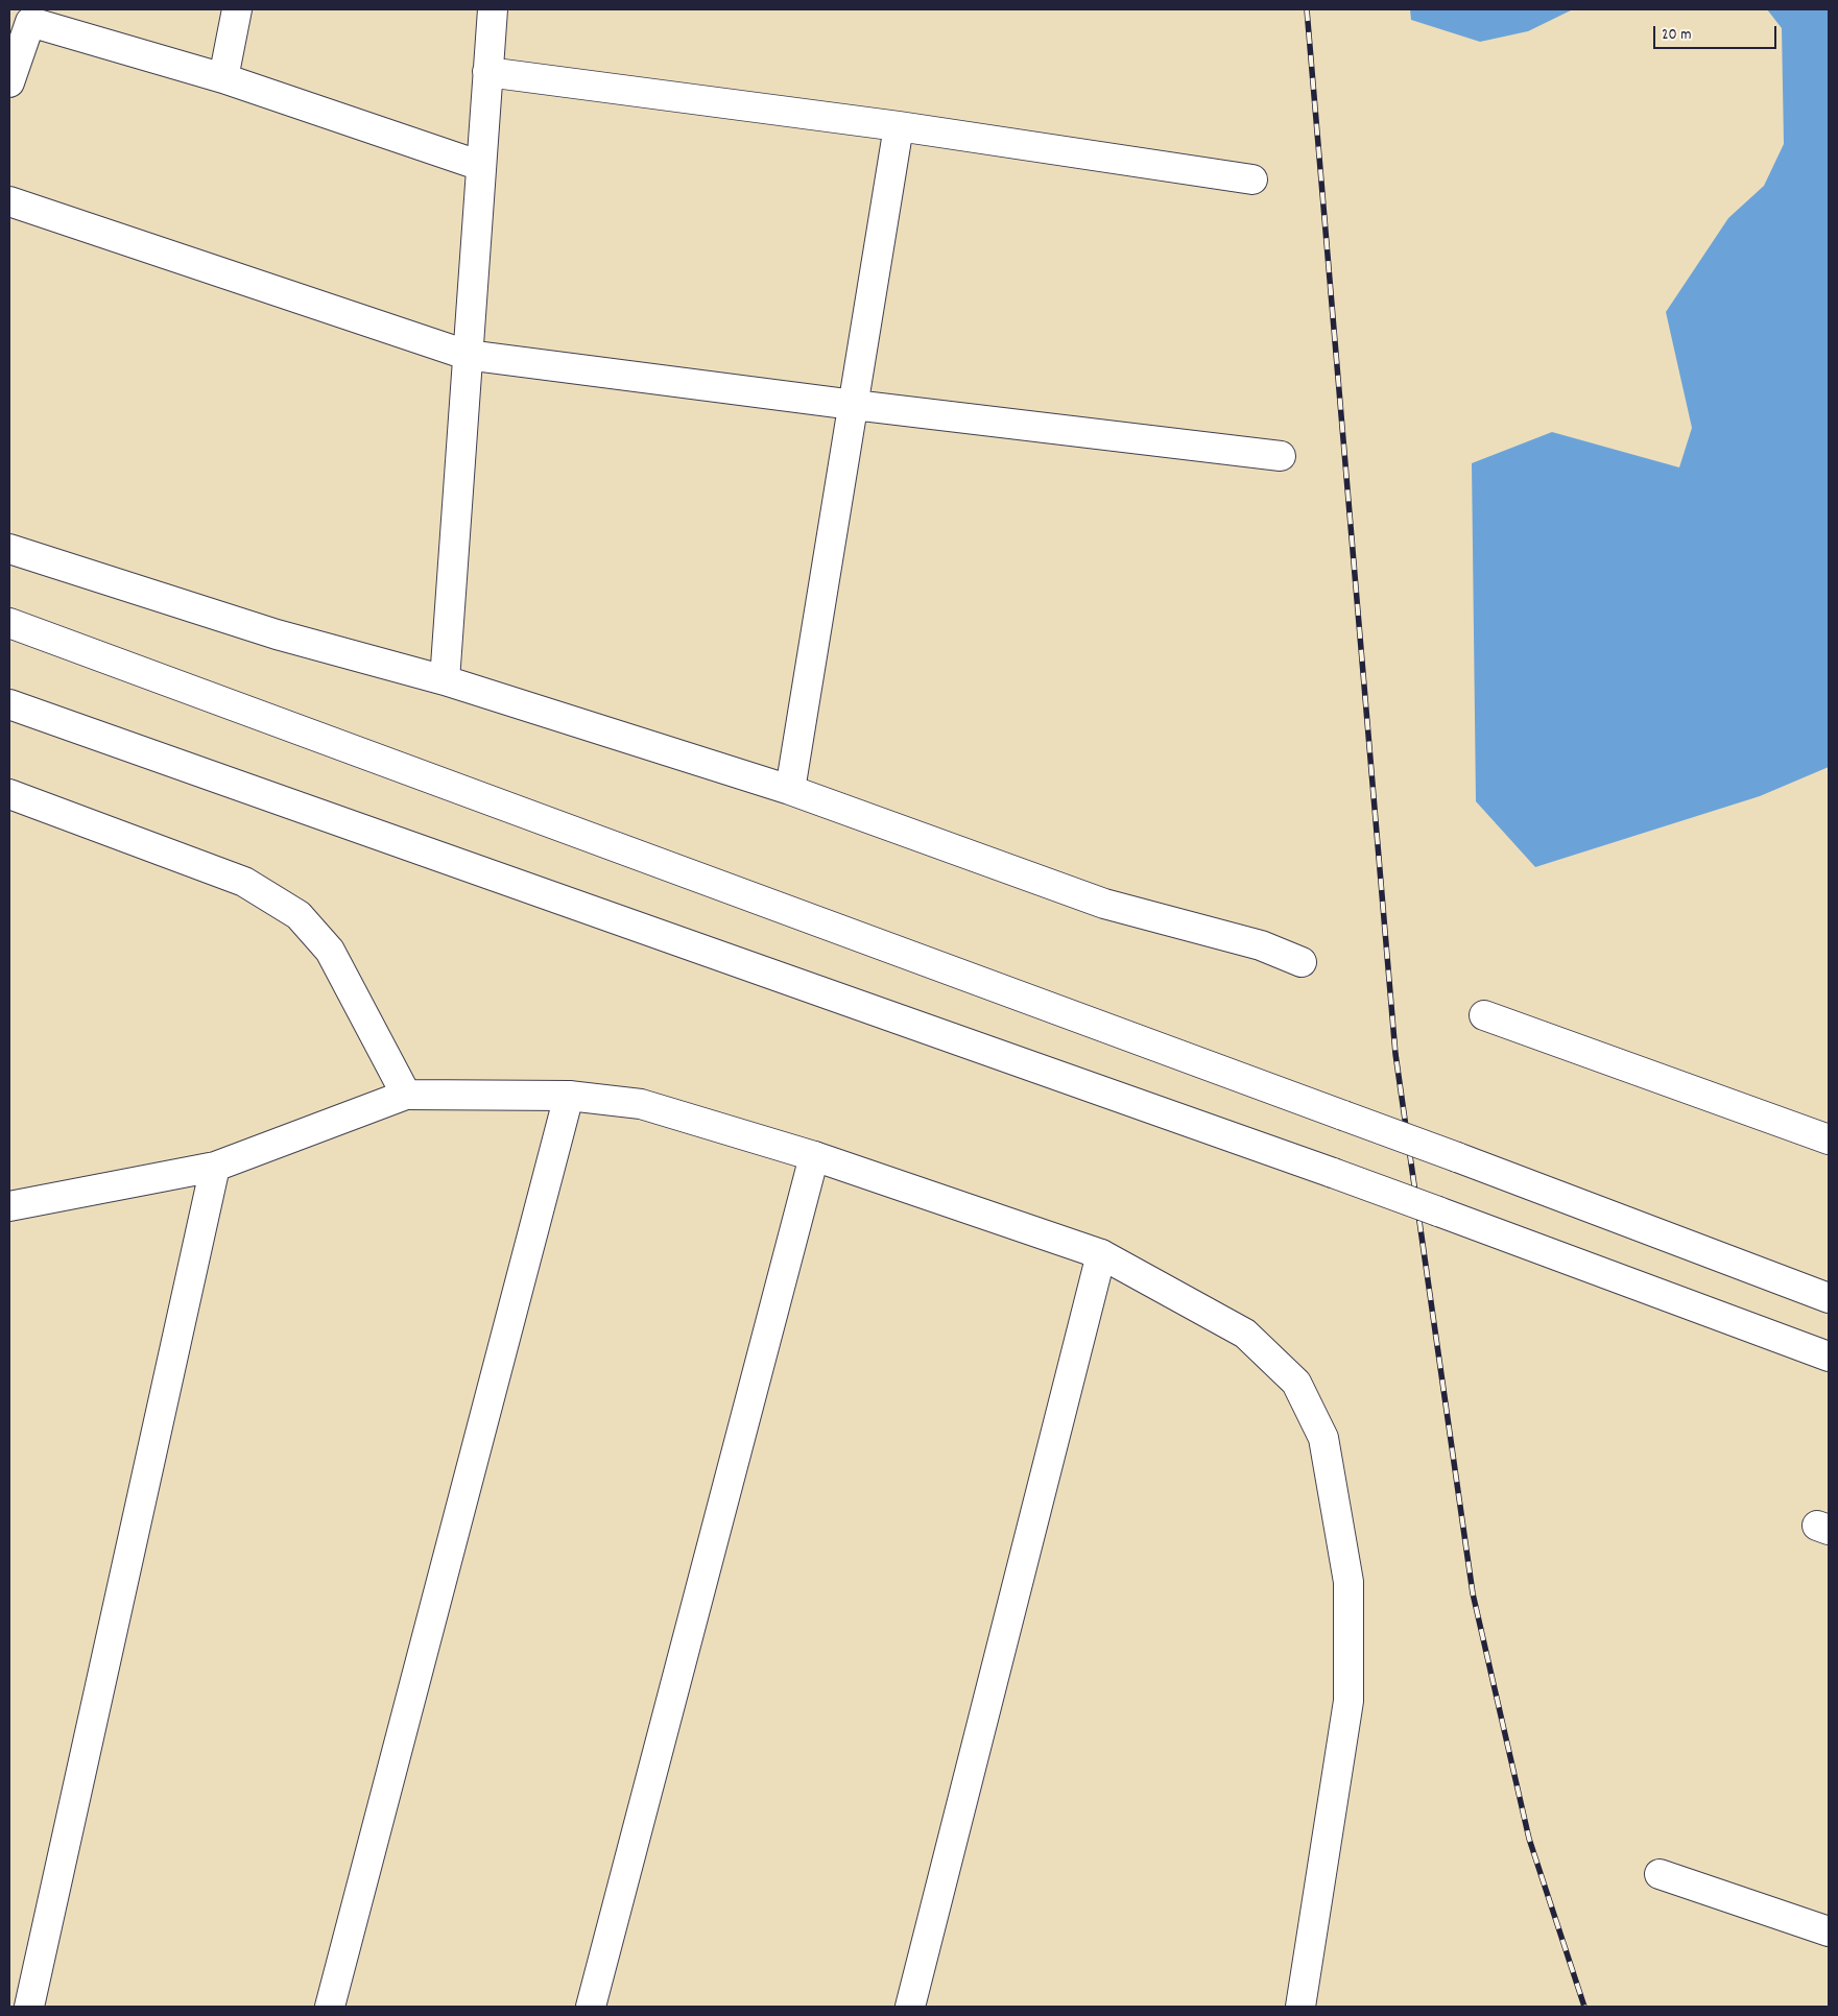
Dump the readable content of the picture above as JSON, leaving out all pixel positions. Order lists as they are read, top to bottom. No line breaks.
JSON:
{"scale_bar":"20 m"}
